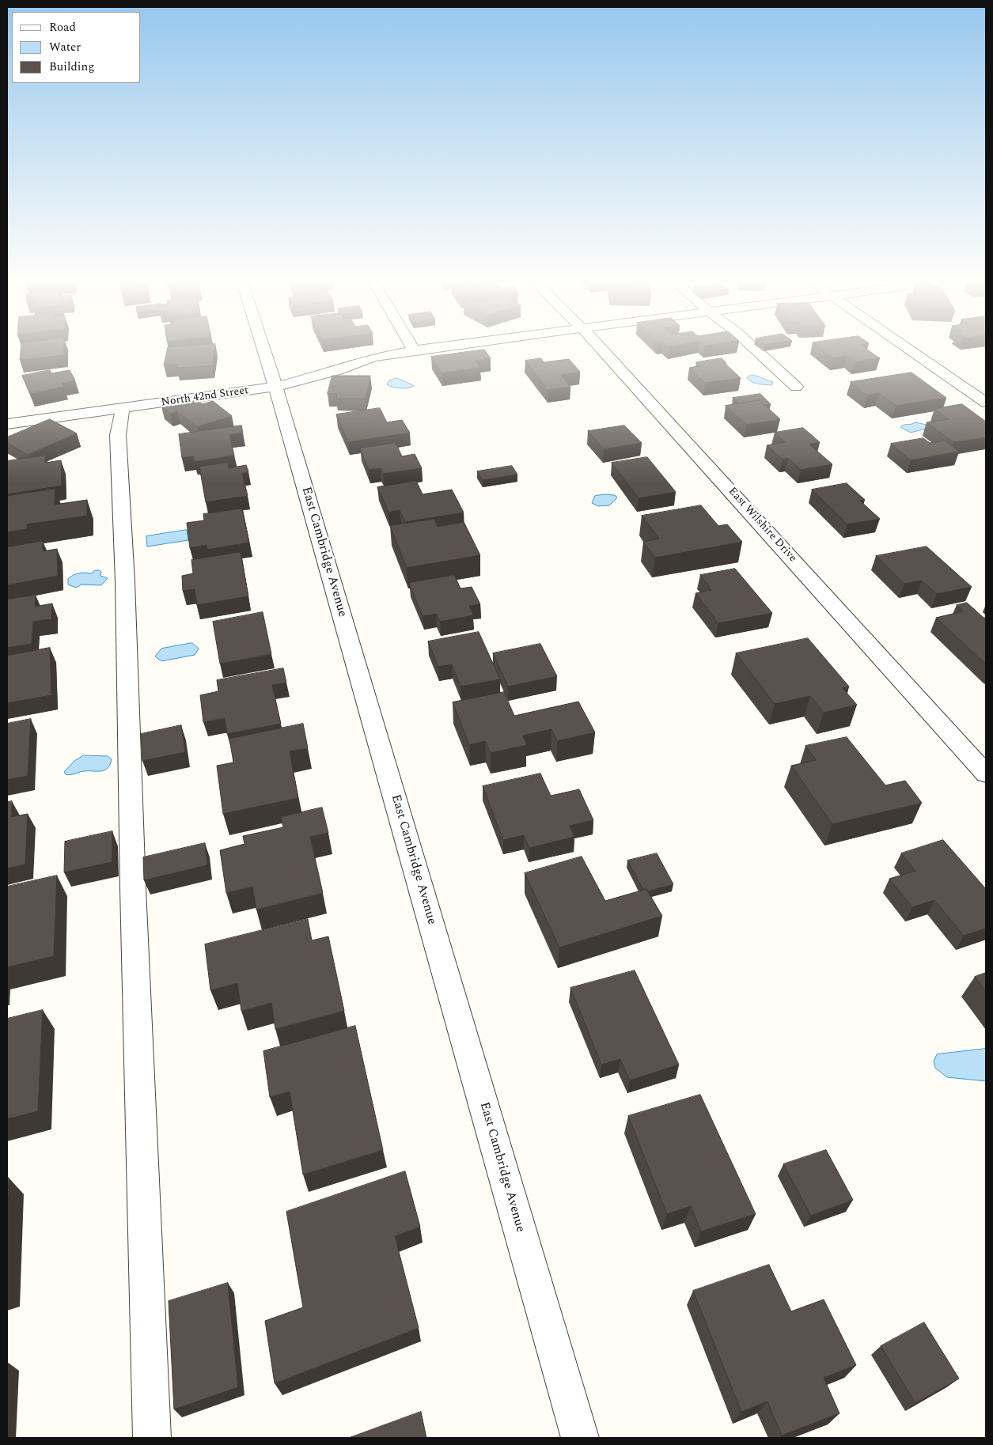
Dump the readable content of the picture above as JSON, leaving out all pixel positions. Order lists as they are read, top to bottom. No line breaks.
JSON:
{"streets":{"street":["North 42nd Street","East Wilshire Drive","East Cambridge Avenue"]},"crossings":[["North 42nd Street","East Cambridge Avenue"]],"legend":["Road","Water","Building"]}
